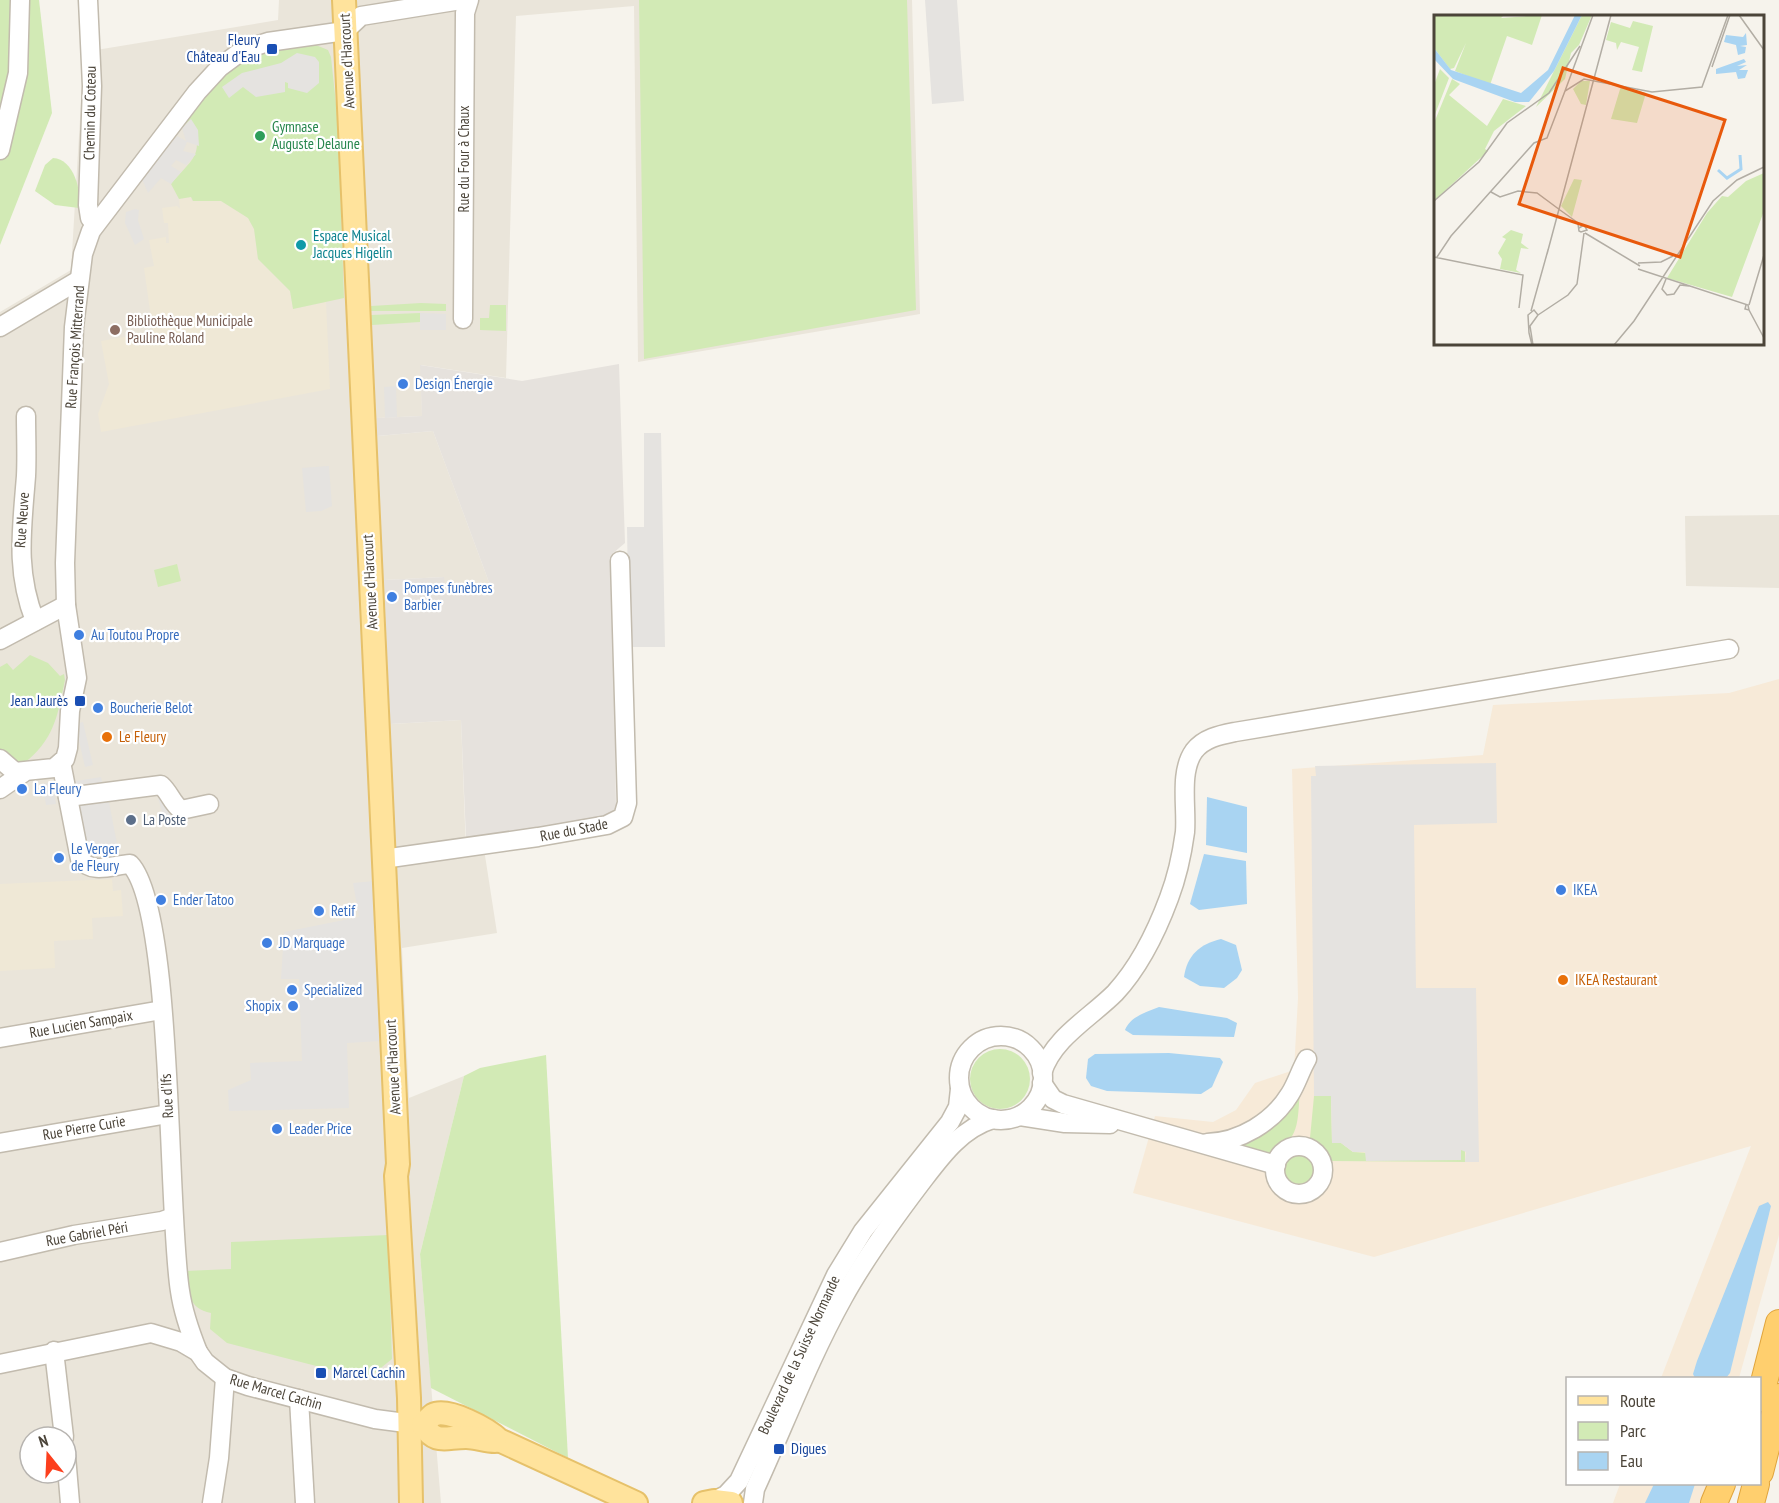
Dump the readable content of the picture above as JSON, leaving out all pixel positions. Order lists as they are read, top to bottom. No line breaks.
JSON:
{"streets":{"main road":["Avenue d'Harcourt"],"street":["Chemin du Coteau","Rue du Four à Chaux","Rue François Mitterrand","Rue Neuve","Rue du Stade","Rue Lucien Sampaix","Rue d'Ifs","Rue Pierre Curie","Rue Gabriel Péri","Boulevard de la Suisse Normande","Rue Marcel Cachin"]},"crossings":[["Avenue d'Harcourt","Rue François Mitterrand"],["Avenue d'Harcourt","Rue du Stade"],["Avenue d'Harcourt","Rue Marcel Cachin"],["Chemin du Coteau","Rue François Mitterrand"],["Rue Lucien Sampaix","Rue d'Ifs"],["Rue d'Ifs","Rue Pierre Curie"],["Rue d'Ifs","Rue Gabriel Péri"],["Rue d'Ifs","Rue Marcel Cachin"]],"places":{"transit":["Fleury Château d'Eau","Jean Jaurès","Marcel Cachin","Digues"],"other":["Gymnase Auguste Delaune","Espace Musical Jacques Higelin","Bibliothèque Municipale Pauline Roland","Design Énergie","Pompes funèbres Barbier","Au Toutou Propre","Boucherie Belot","Le Fleury","La Fleury","La Poste","Le Verger de Fleury","IKEA","Ender Tatoo","Retif","JD Marquage","IKEA Restaurant","Specialized","Shopix","Leader Price"]},"legend":["Route","Parc","Eau"],"north":"top"}
